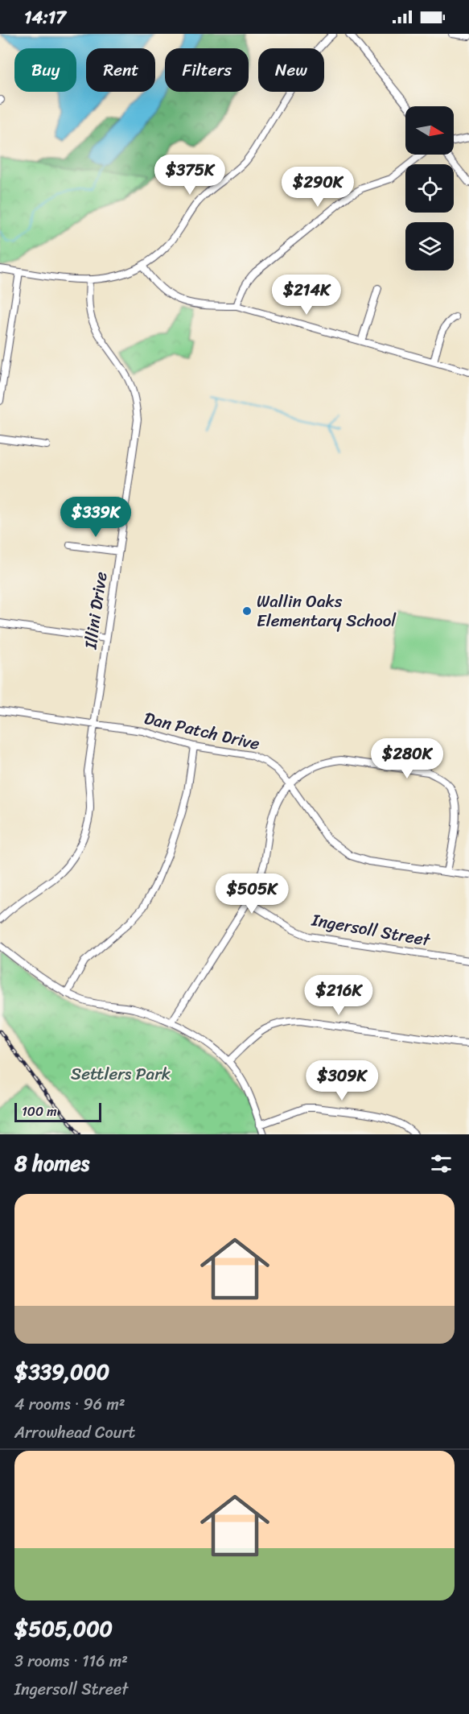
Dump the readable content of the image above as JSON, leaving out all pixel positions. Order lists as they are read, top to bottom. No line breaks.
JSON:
{"streets":{"street":["Illini Drive","Dan Patch Drive","Ingersoll Street"]},"crossings":[["Illini Drive","Dan Patch Drive"]],"parks":["Settlers Park"],"places":["Wallin Oaks Elementary School"],"scale_bar":"100 m","north":"right","page":{"status":"14:17","chip":["Buy","Rent","Filters","New"],"price":["$375K","$290K","$214K","$339K","$280K","$505K","$216K","$309K"],"scale":"100 m","heading":"8 homes","list":[{"name":"$339,000","note":"4 rooms · 96 m² · Arrowhead Court"},{"name":"$505,000","note":"3 rooms · 116 m² · Ingersoll Street"}]}}
